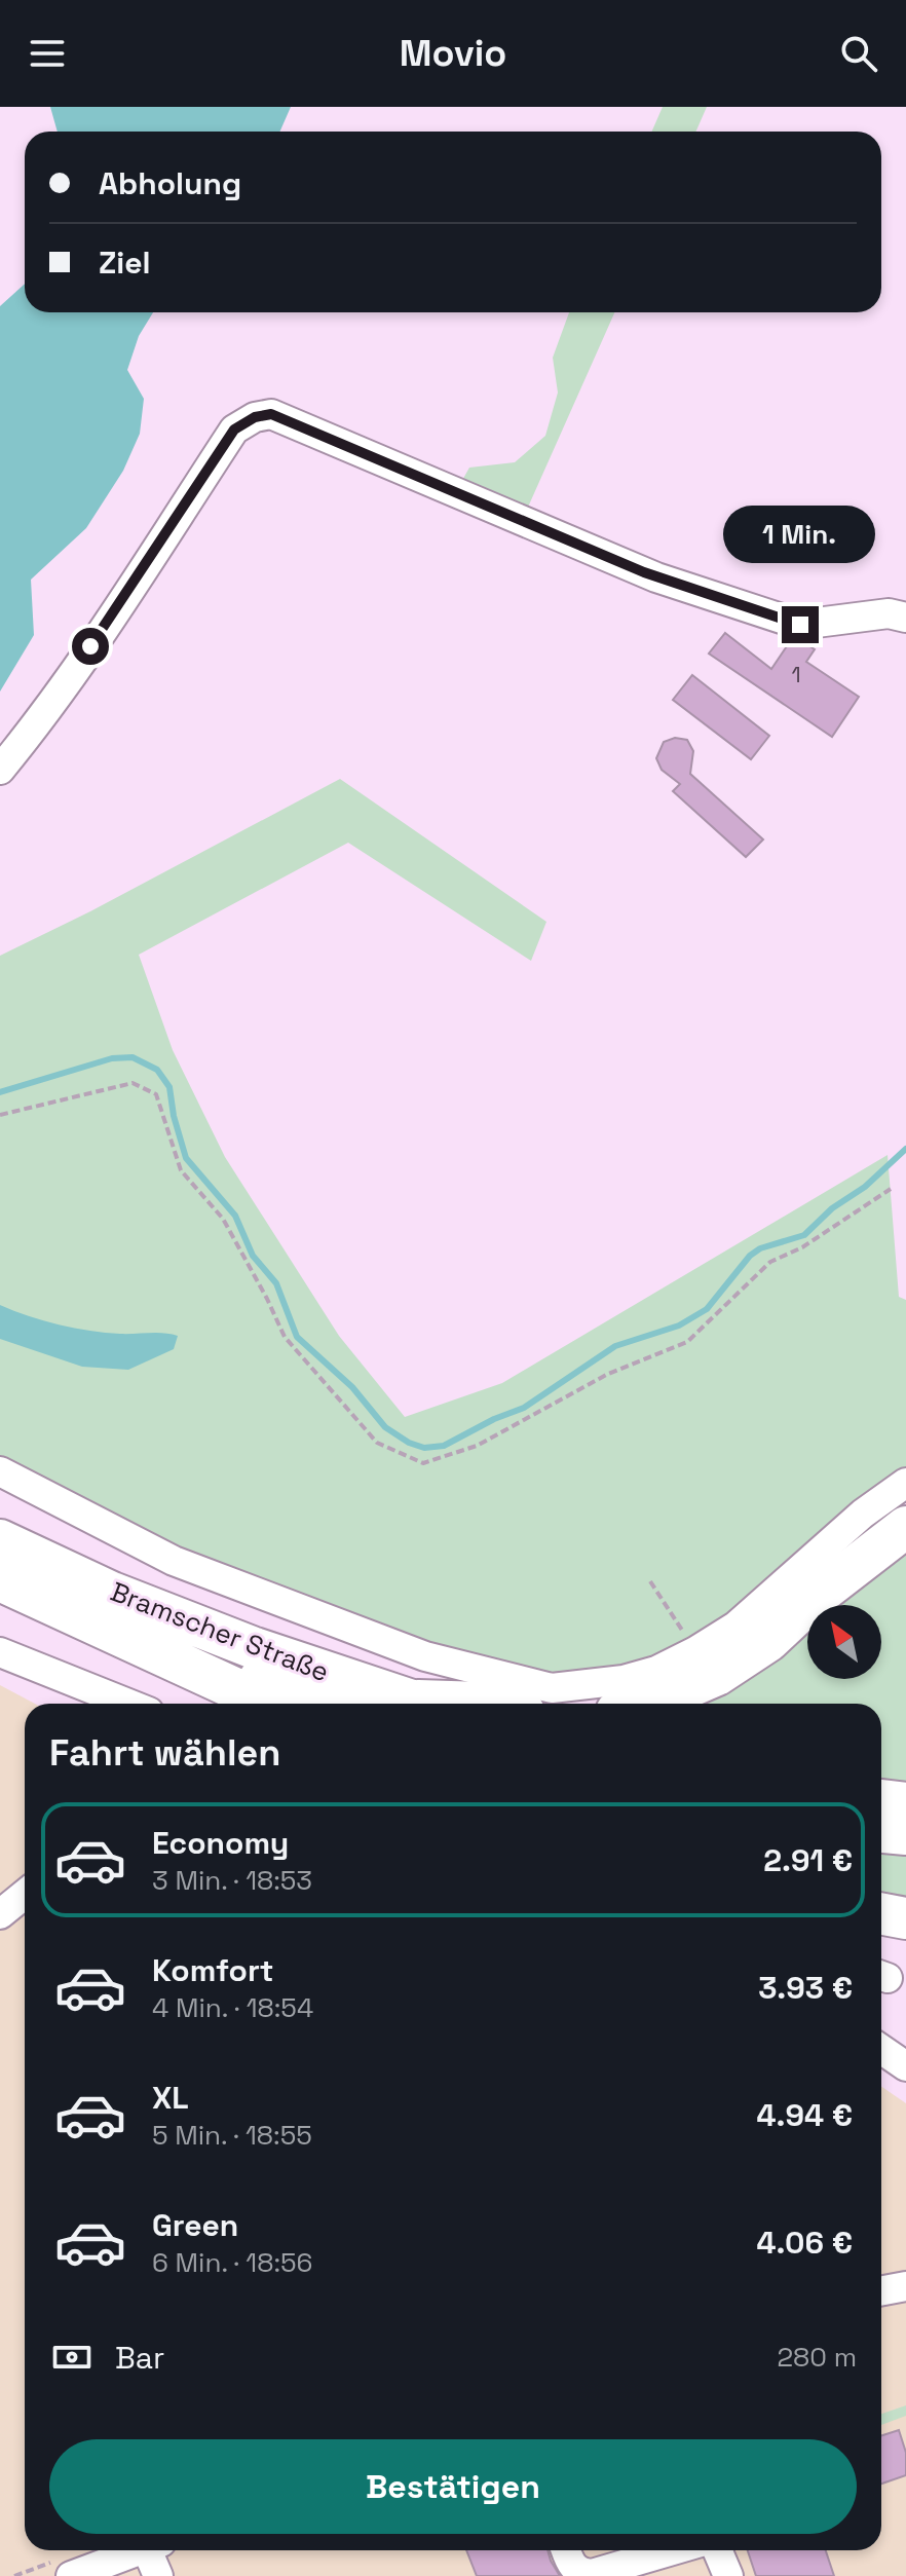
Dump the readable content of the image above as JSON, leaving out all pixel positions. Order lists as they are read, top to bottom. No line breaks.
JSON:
{"streets":{"highway":["Bramscher Straße"]},"house_numbers":["1"],"north":"top left","page":{"header":"Movio","banner":["Abholung","Ziel"],"bubble":"1 Min.","heading":"Fahrt wählen","list":[{"name":"Economy","note":"3 Min. · 18:53","value":"2.91 €"},{"name":"Komfort","note":"4 Min. · 18:54","value":"3.93 €"},{"name":"XL","note":"5 Min. · 18:55","value":"4.94 €"},{"name":"Green","note":"6 Min. · 18:56","value":"4.06 €"}],"pay":["Bar","280 m"],"buttons":"Bestätigen"}}
